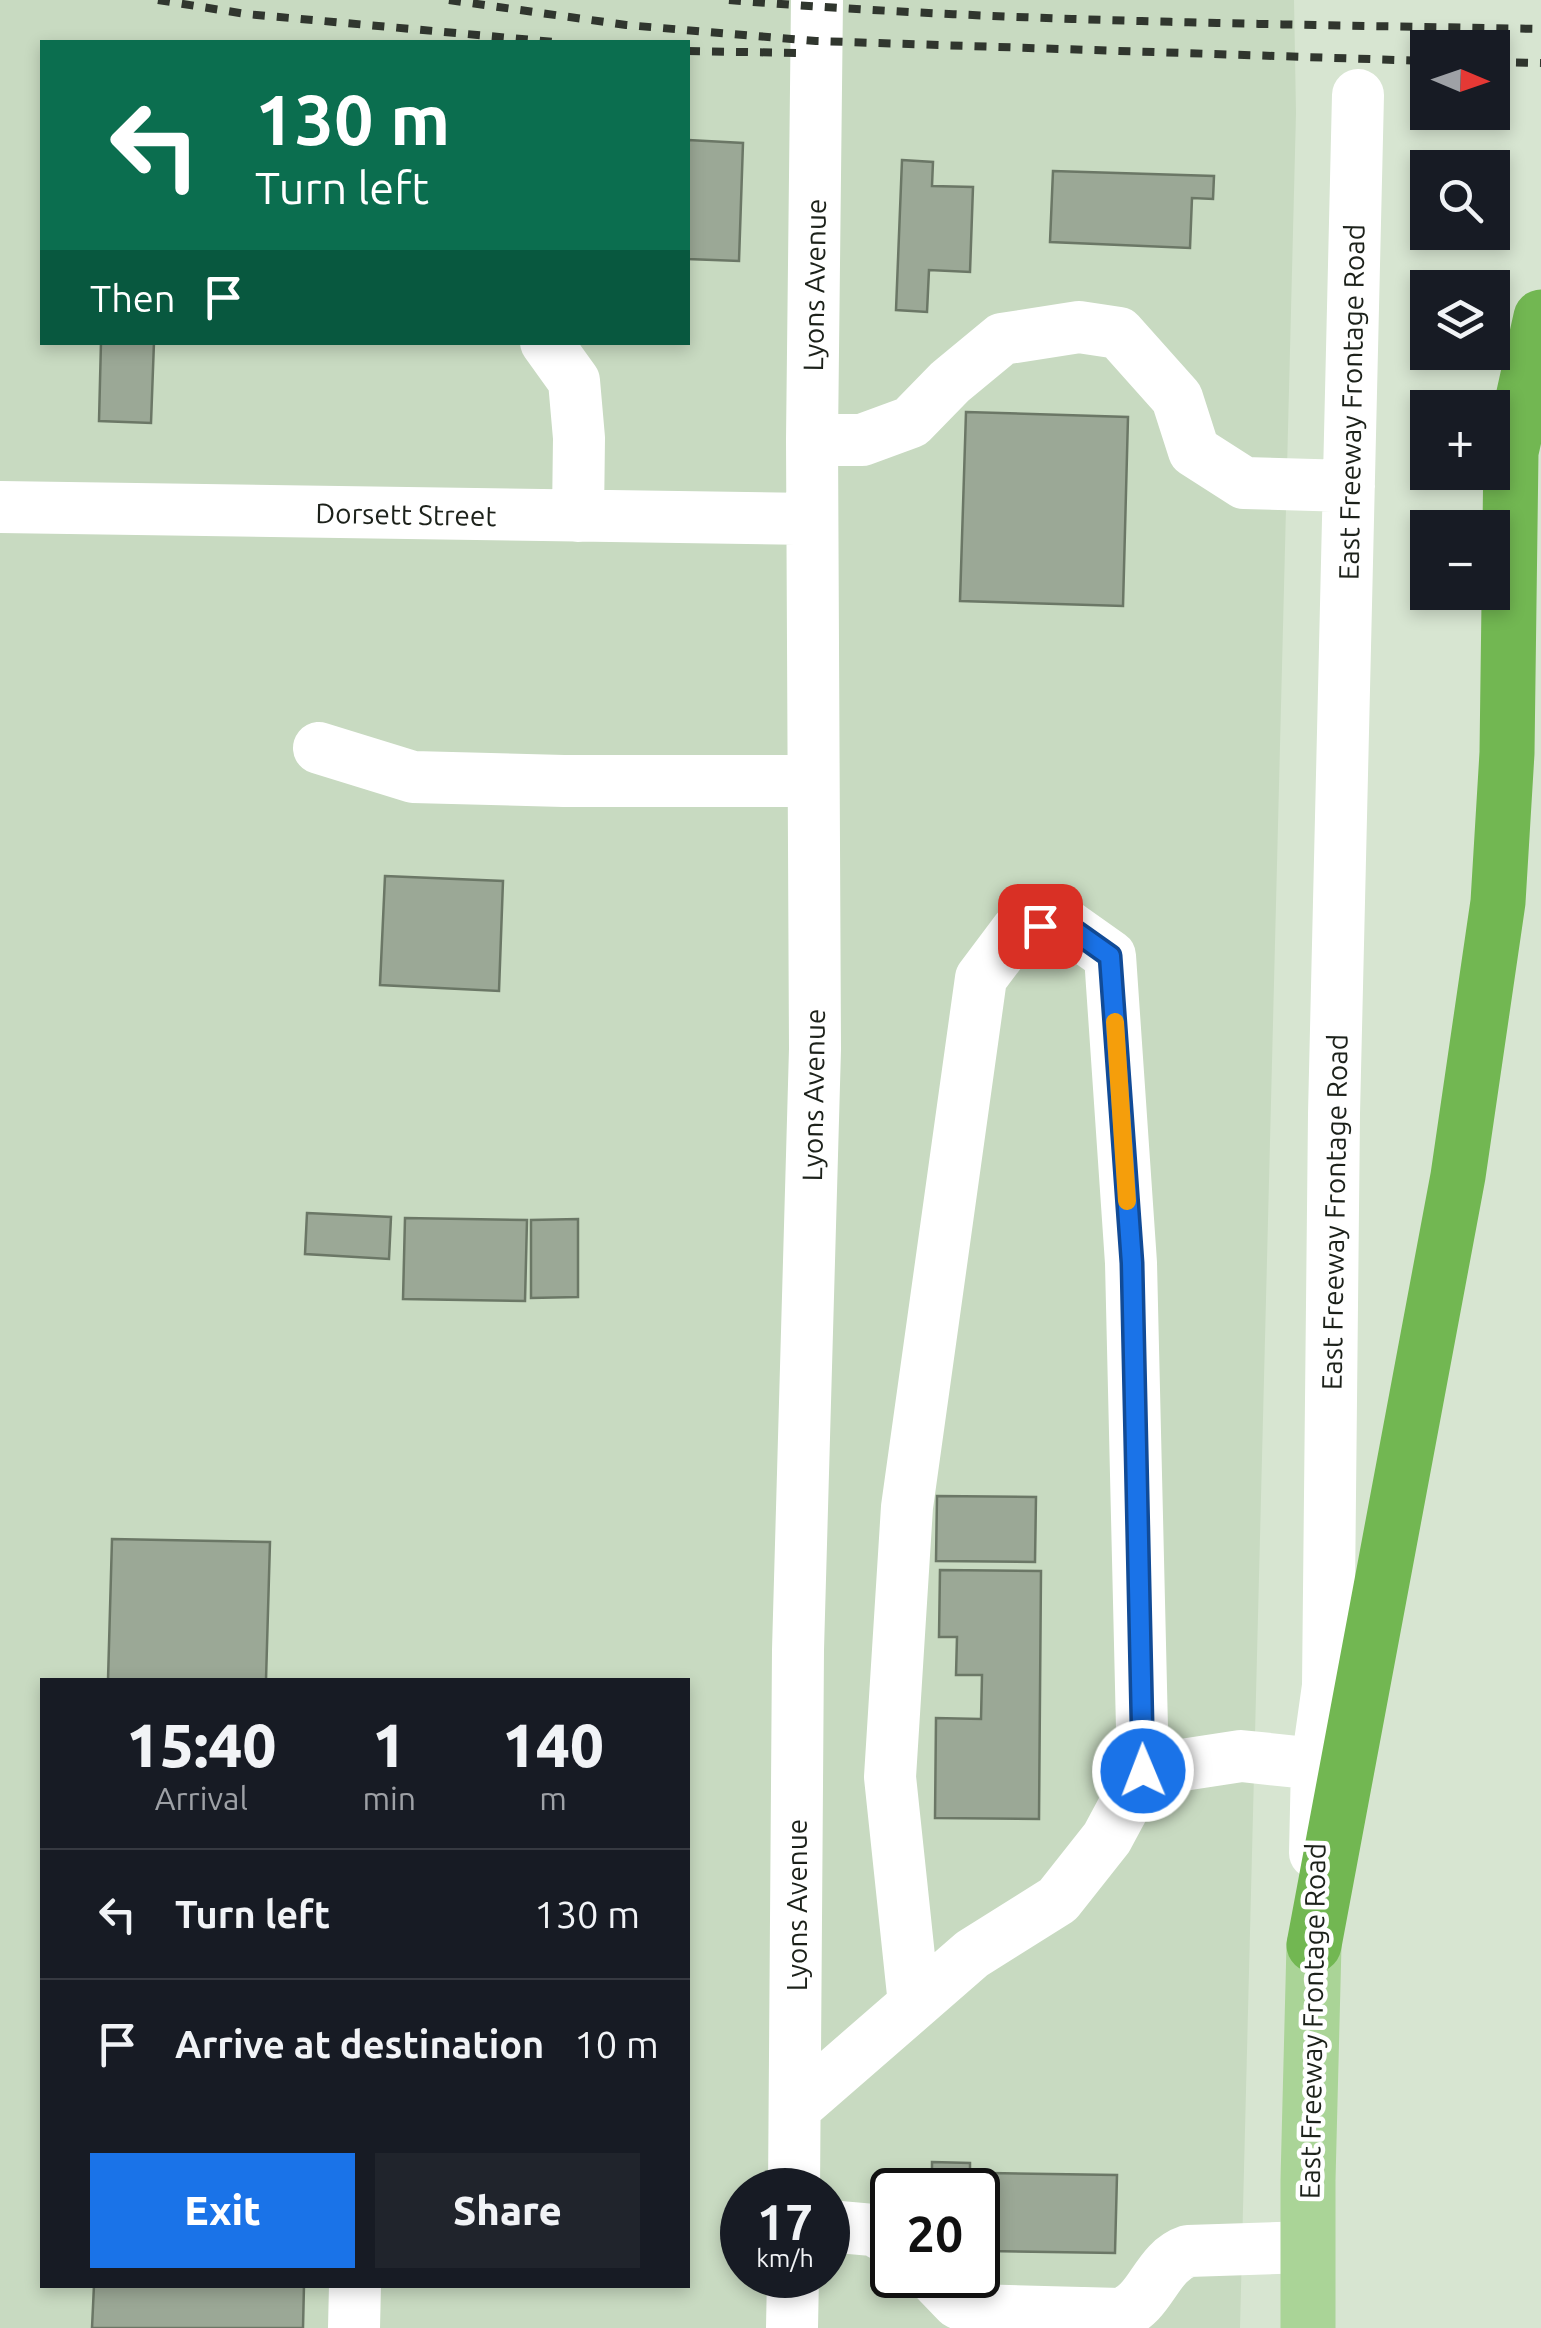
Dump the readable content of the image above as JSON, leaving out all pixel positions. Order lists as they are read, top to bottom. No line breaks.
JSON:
{"streets":{"main road":["East Freeway Frontage Road"],"street":["Lyons Avenue","Dorsett Street"]},"crossings":[["Lyons Avenue","Dorsett Street"]],"north":"right","page":{"map_buttons":["+","−"],"turn":["130 m","Turn left"],"then":"Then","eta":["15:40","Arrival","1","min","140","m"],"list":[{"name":"Turn left","value":"130 m"},{"name":"Arrive at destination","value":"10 m"}],"buttons":["Exit","Share"],"speed":"17 km/h","limit":"20"}}
